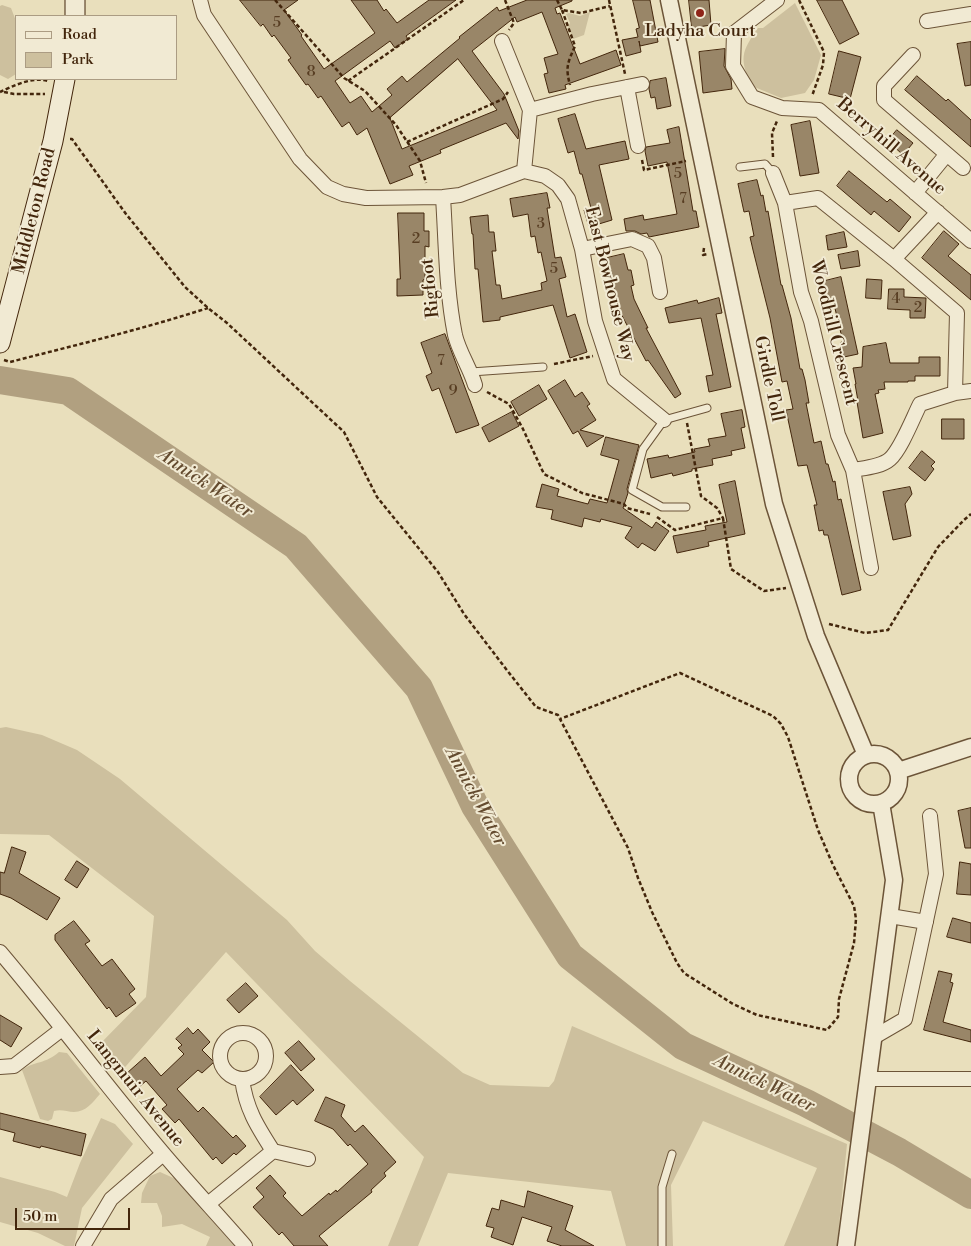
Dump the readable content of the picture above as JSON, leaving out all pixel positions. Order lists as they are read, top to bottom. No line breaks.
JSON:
{"streets":{"main road":["Middleton Road"],"street":["Berryhill Avenue","East Bowhouse Way","Rigfoot","Woodhill Crescent","Girdle Toll","Langmuir Avenue"]},"water":["Annick Water"],"places":["Ladyha Court"],"house_numbers":["5","8","5","7","3","2","5","4","2","7","9"],"legend":["Road","Park"],"scale_bar":"50 m"}
